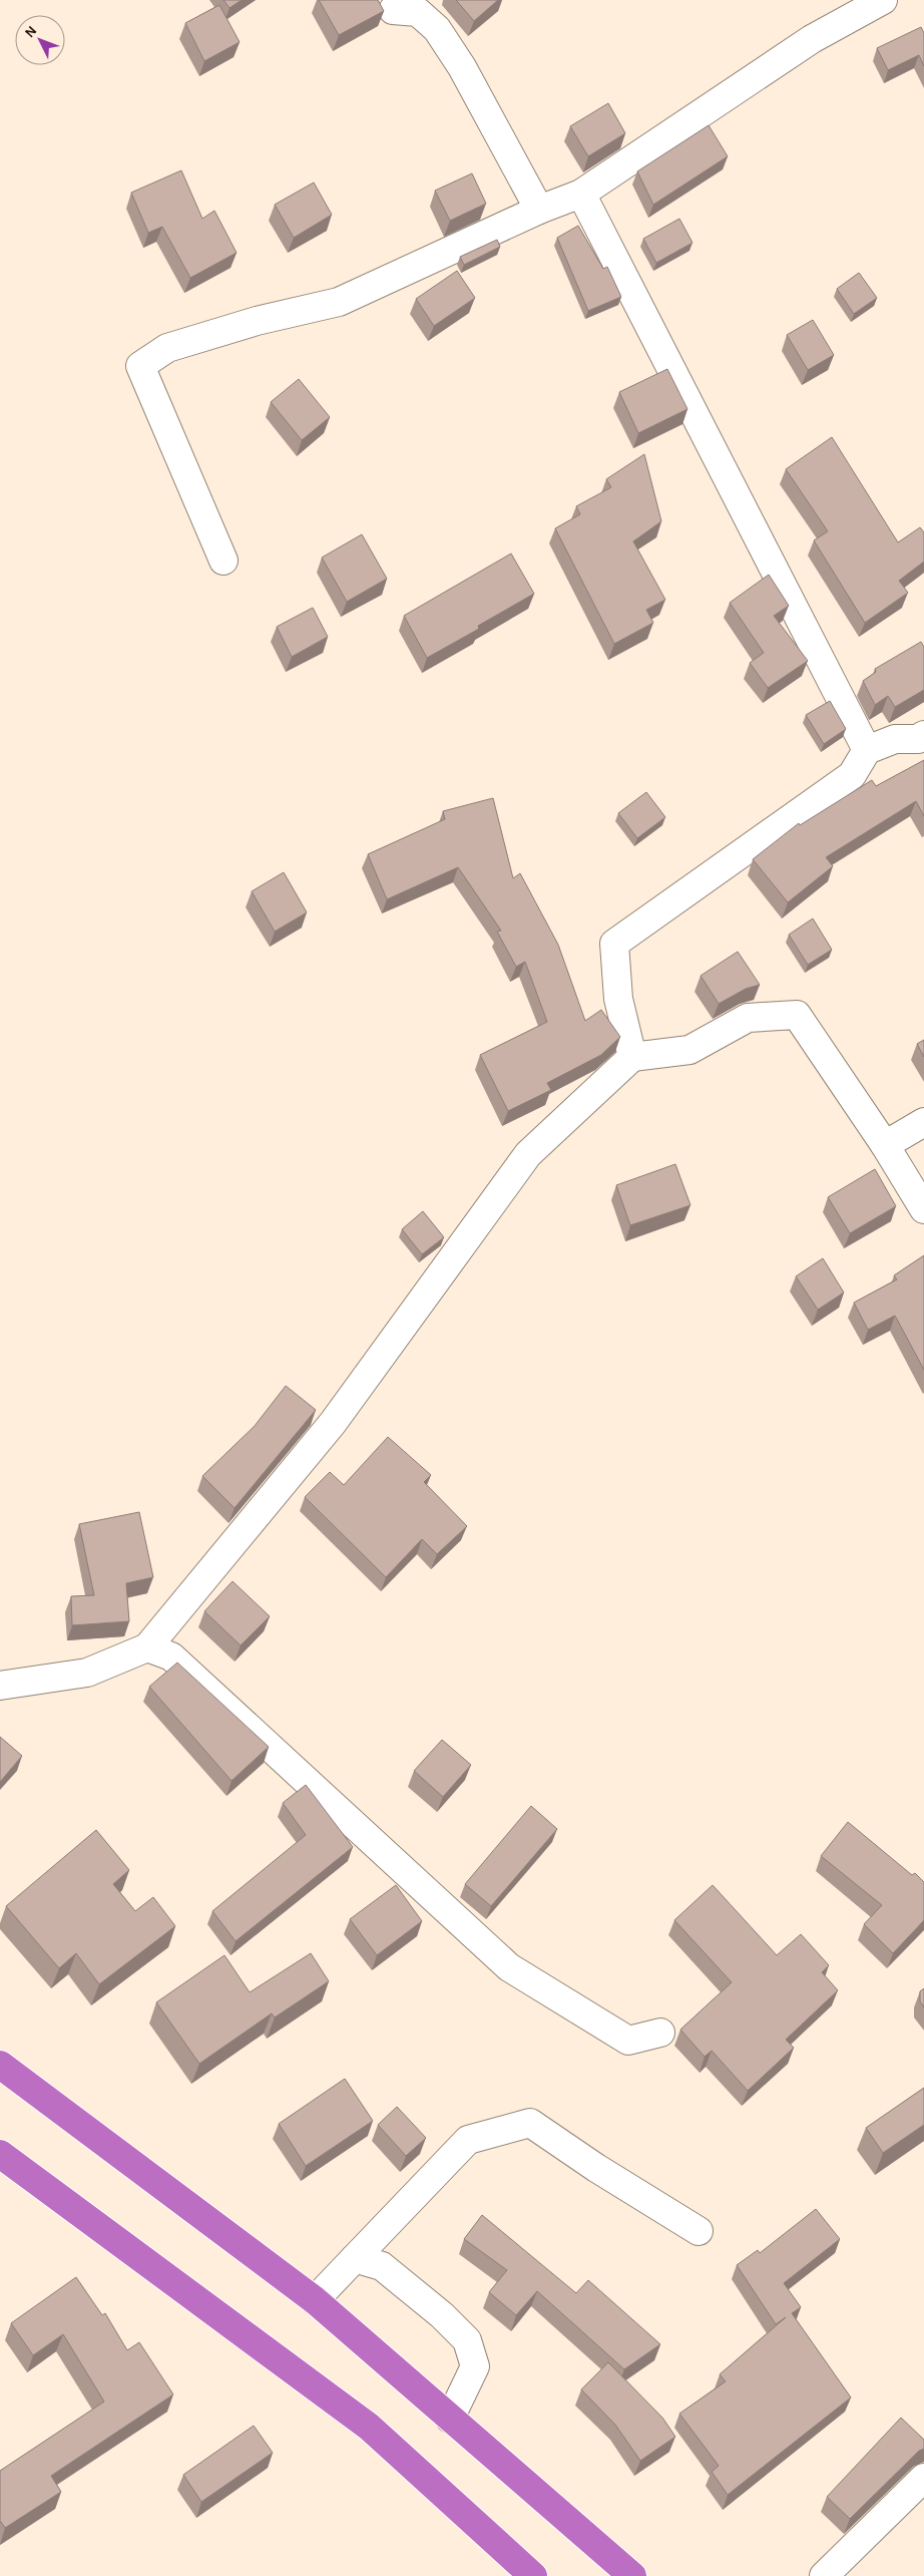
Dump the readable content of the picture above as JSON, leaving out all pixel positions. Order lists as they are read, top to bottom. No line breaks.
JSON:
{"north":"top left"}
